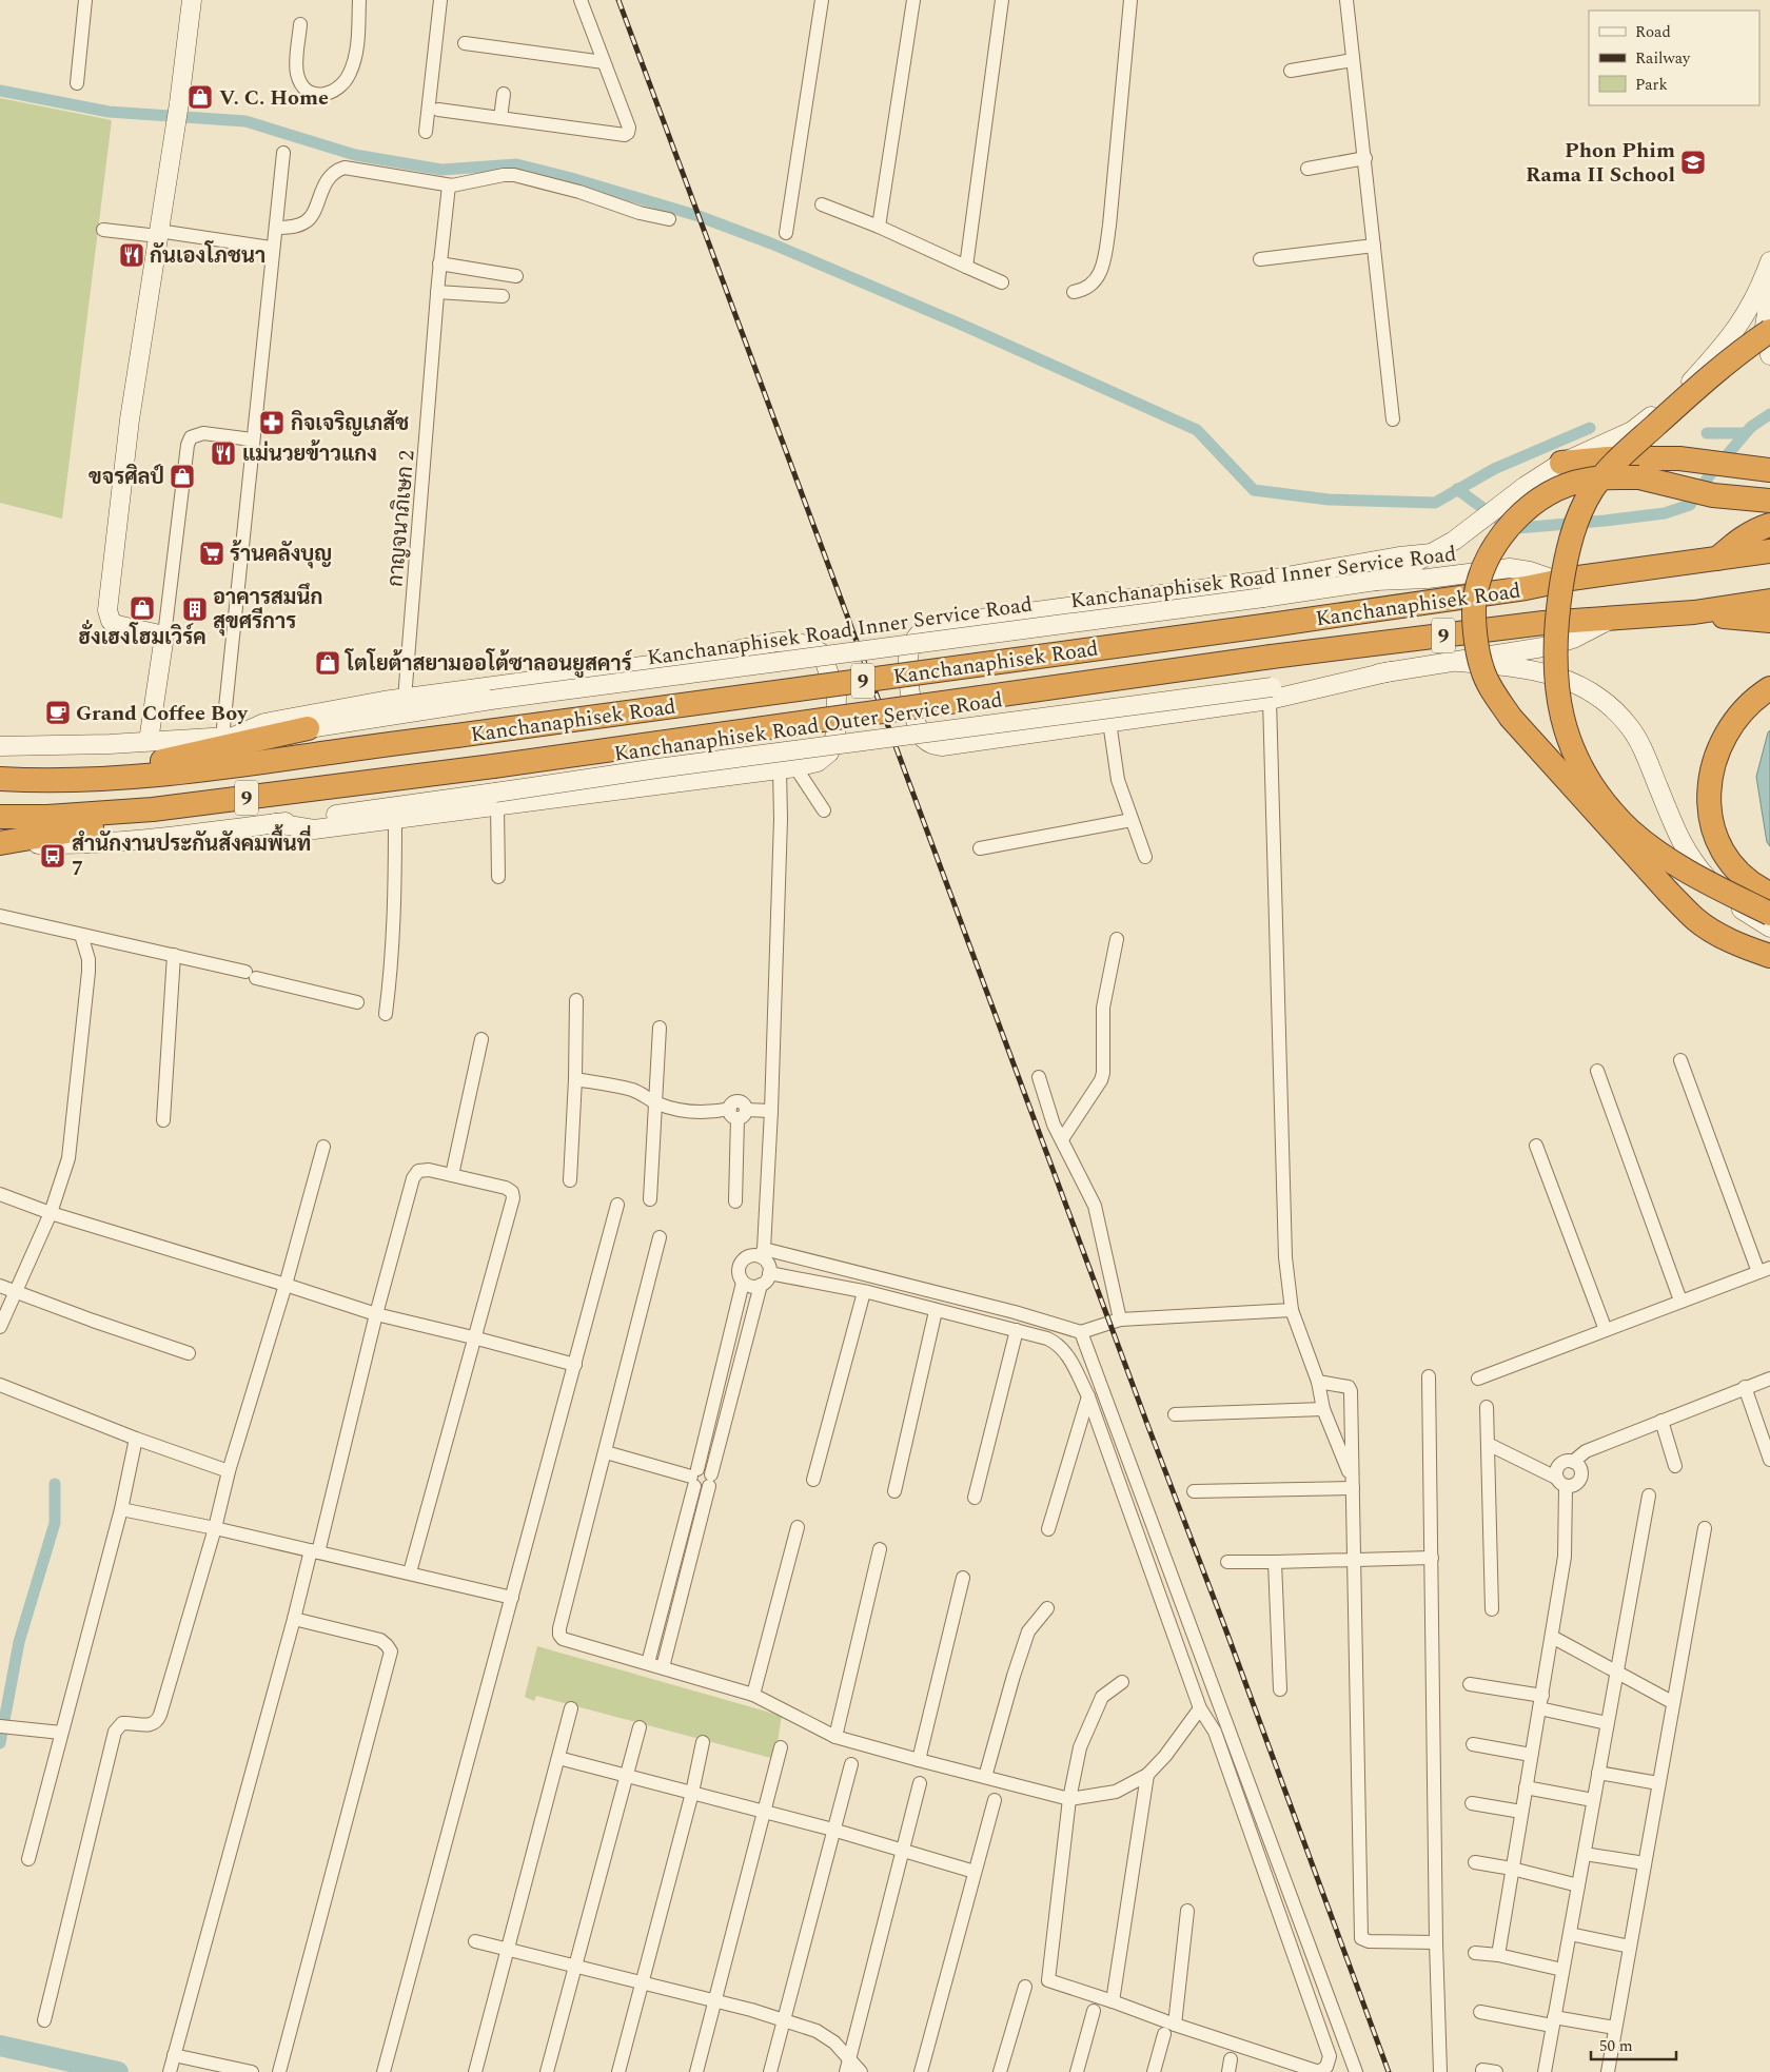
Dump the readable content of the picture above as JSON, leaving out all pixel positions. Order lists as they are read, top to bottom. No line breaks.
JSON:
{"streets":{"highway":["Kanchanaphisek Road","9"],"main road":["Kanchanaphisek Road Inner Service Road","Kanchanaphisek Road Outer Service Road"],"street":["กาญจนาภิเษก 2"]},"crossings":[["Kanchanaphisek Road Inner Service Road","Kanchanaphisek Road"],["Kanchanaphisek Road","Kanchanaphisek Road Outer Service Road"]],"places":{"shop":["V. C. Home","ขจรศิลป์","ฮั่งเฮงโฮมเวิร์ค","โตโยต้าสยามออโต้ซาลอนยูสคาร์"],"school or university":["Phon Phim Rama II School"],"restaurant":["กันเองโภชนา","แม่นวยข้าวแกง"],"pharmacy":["กิจเจริญเภสัช"],"supermarket":["ร้านคลังบุญ"],"building":["อาคารสมนึก สุขศรีการ"],"cafe":["Grand Coffee Boy"],"bus stop":["สำนักงานประกันสังคมพื้นที่ 7"]},"legend":["Road","Railway","Park"],"scale_bar":"50 m"}
